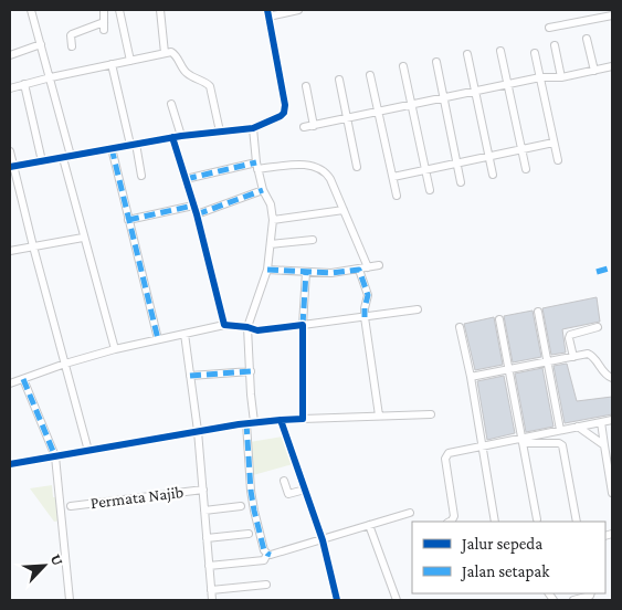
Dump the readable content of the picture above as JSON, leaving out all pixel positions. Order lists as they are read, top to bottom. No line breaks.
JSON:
{"streets":{"street":["Permata Najib"]},"legend":["Jalur sepeda","Jalan setapak"],"north":"top right"}
